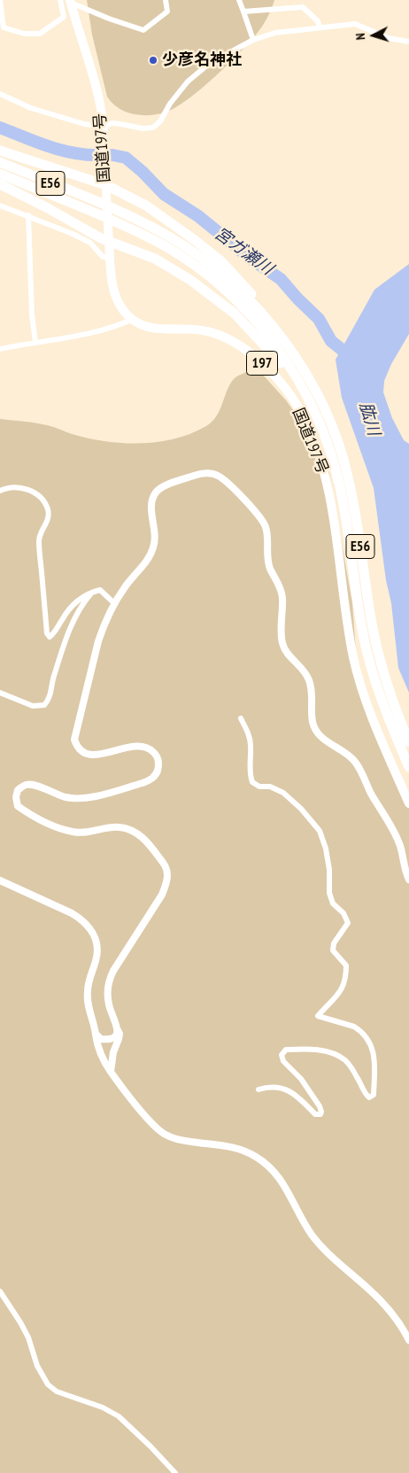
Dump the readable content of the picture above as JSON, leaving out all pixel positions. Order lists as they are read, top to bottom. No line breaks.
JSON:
{"streets":{"highway":["国道197号","E56","197"]},"water":["宮ガ瀬川","肱川"],"places":["少彦名神社"],"north":"left"}
